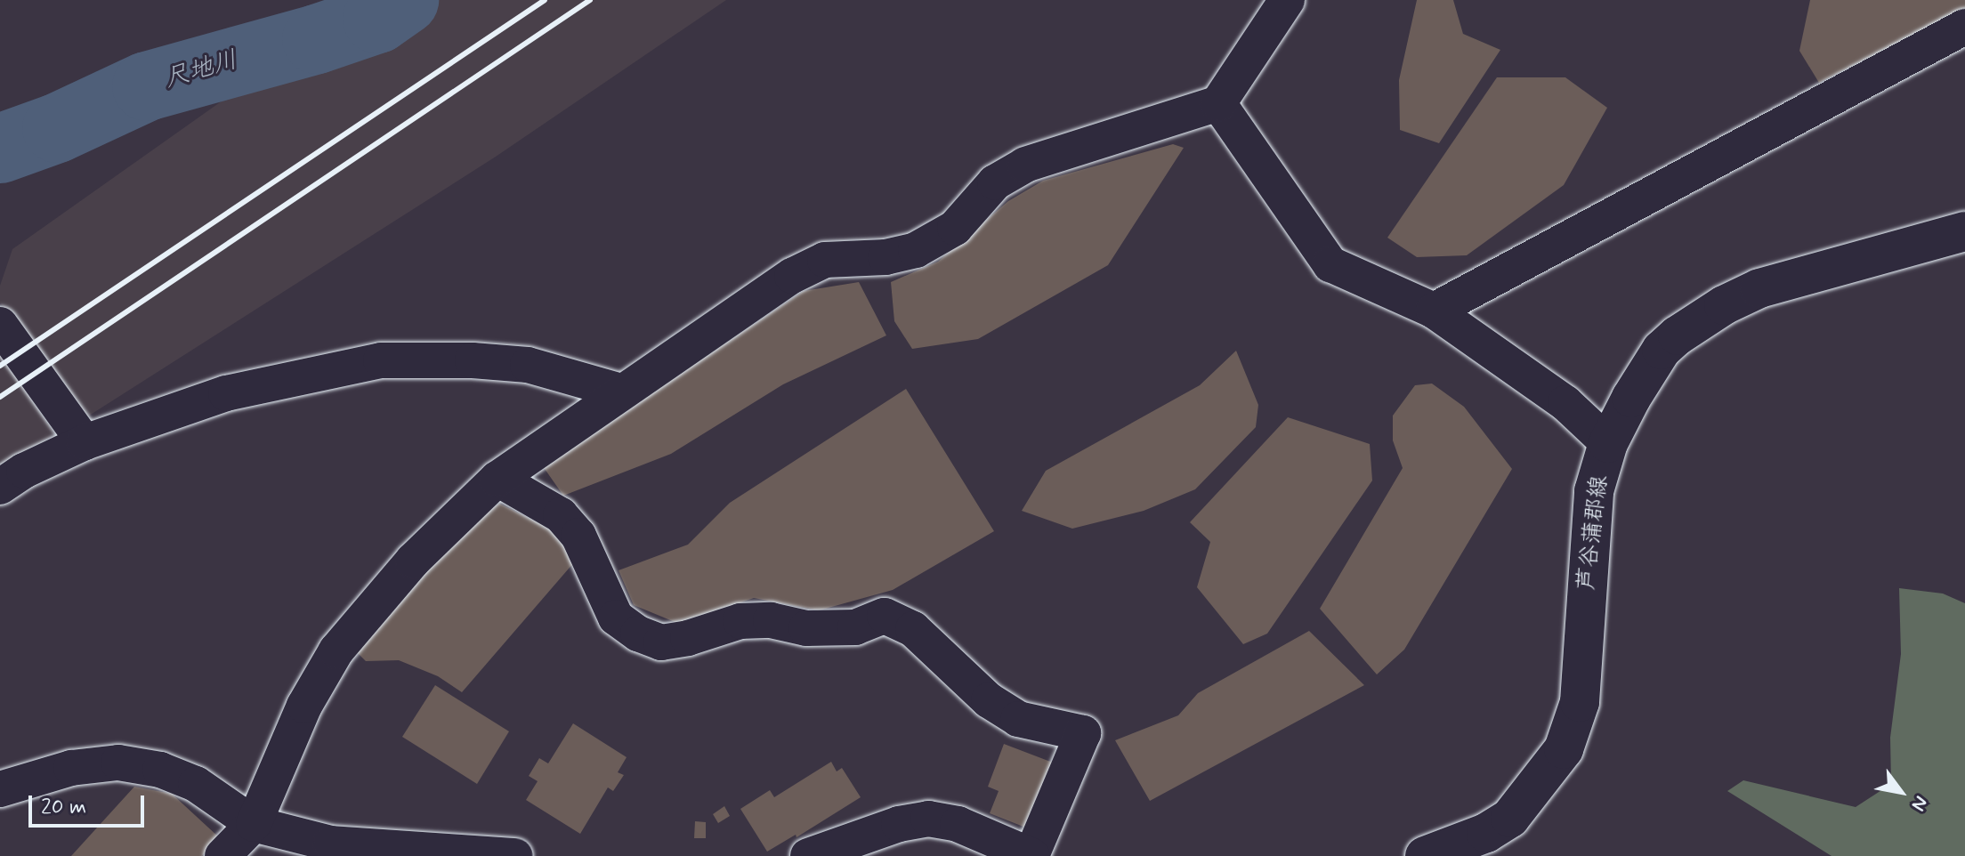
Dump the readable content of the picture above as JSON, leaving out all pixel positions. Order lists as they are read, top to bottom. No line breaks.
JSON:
{"streets":{"main road":["芦谷蒲郡線"]},"water":["尺地川"],"scale_bar":"20 m","north":"bottom right"}
